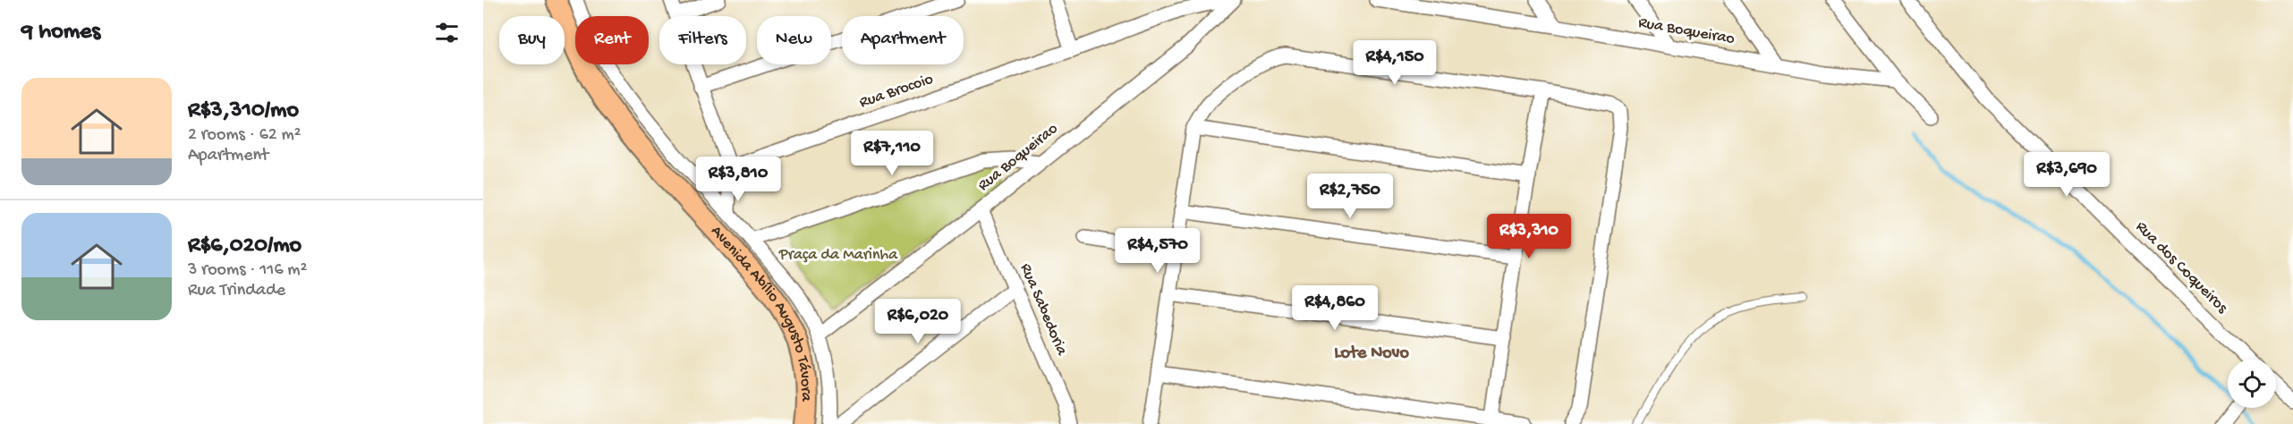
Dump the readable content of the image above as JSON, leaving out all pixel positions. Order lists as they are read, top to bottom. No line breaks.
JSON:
{"streets":{"main road":["Avenida Abílio Augusto Távora"],"street":["Rua Boqueirao","Rua Brocoio","Rua dos Coqueiros","Rua Sabedoria"]},"crossings":[["Rua Boqueirao","Rua Sabedoria"]],"districts":["Lote Novo"],"parks":["Praça da Marinha"],"page":{"heading":"9 homes","chip":["Buy","Rent","Filters","New","Apartment"],"price":["R$4,150","R$7,110","R$3,690","R$3,810","R$2,750","R$3,310","R$4,570","R$4,860","R$6,020"],"list":[{"name":"R$3,310/mo","note":"2 rooms · 62 m² · Apartment"},{"name":"R$6,020/mo","note":"3 rooms · 116 m² · Rua Trindade"}]}}
